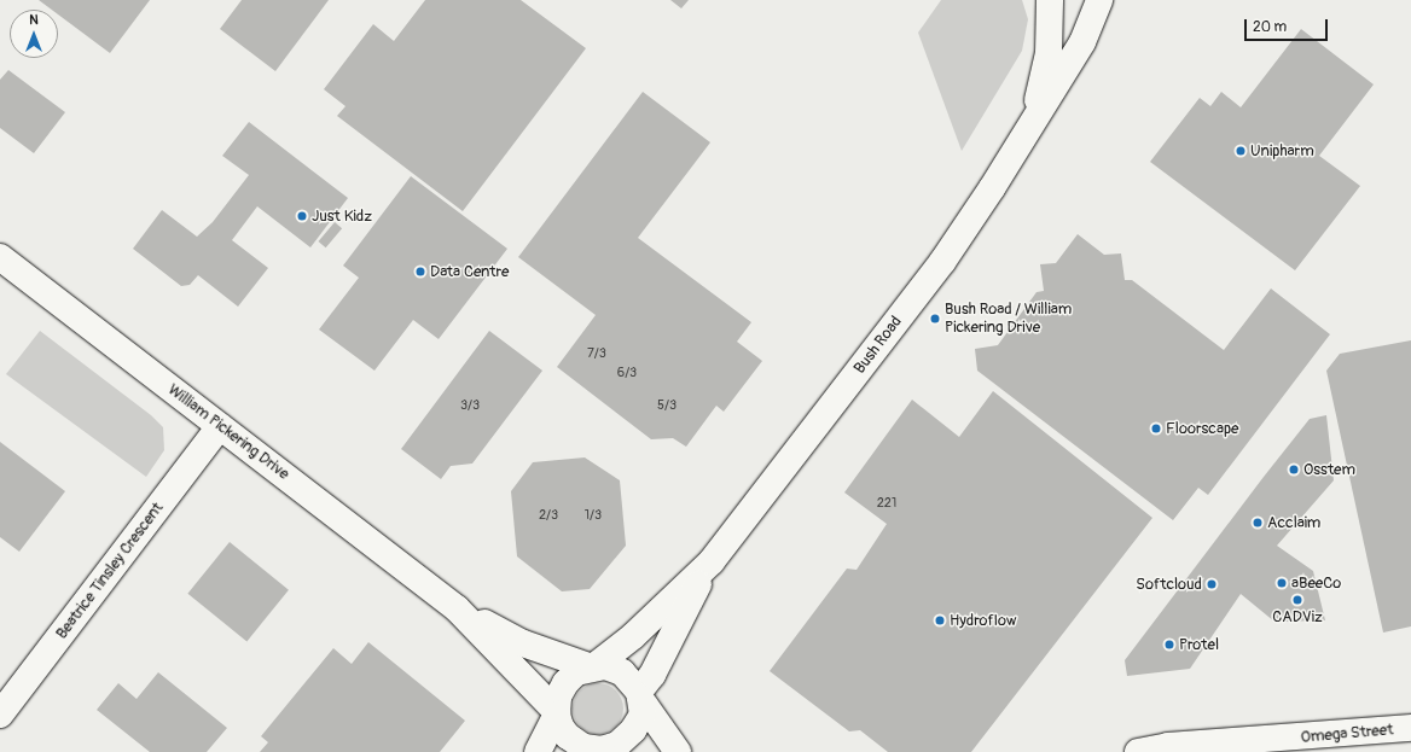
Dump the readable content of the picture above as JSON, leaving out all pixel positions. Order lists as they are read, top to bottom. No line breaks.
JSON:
{"streets":{"main road":["Bush Road","William Pickering Drive","Beatrice Tinsley Crescent","Omega Street"]},"crossings":[["Bush Road","William Pickering Drive"],["William Pickering Drive","Beatrice Tinsley Crescent"]],"places":["Unipharm","Just Kidz","Data Centre","Bush Road / William Pickering Drive","Floorscape","Osstem","Acclaim","aBeeCo","Softcloud","CADViz","Hydroflow","Protel"],"house_numbers":["7/3","6/3","3/3","5/3","221","2/3","1/3"],"scale_bar":"20 m","north":"top"}
